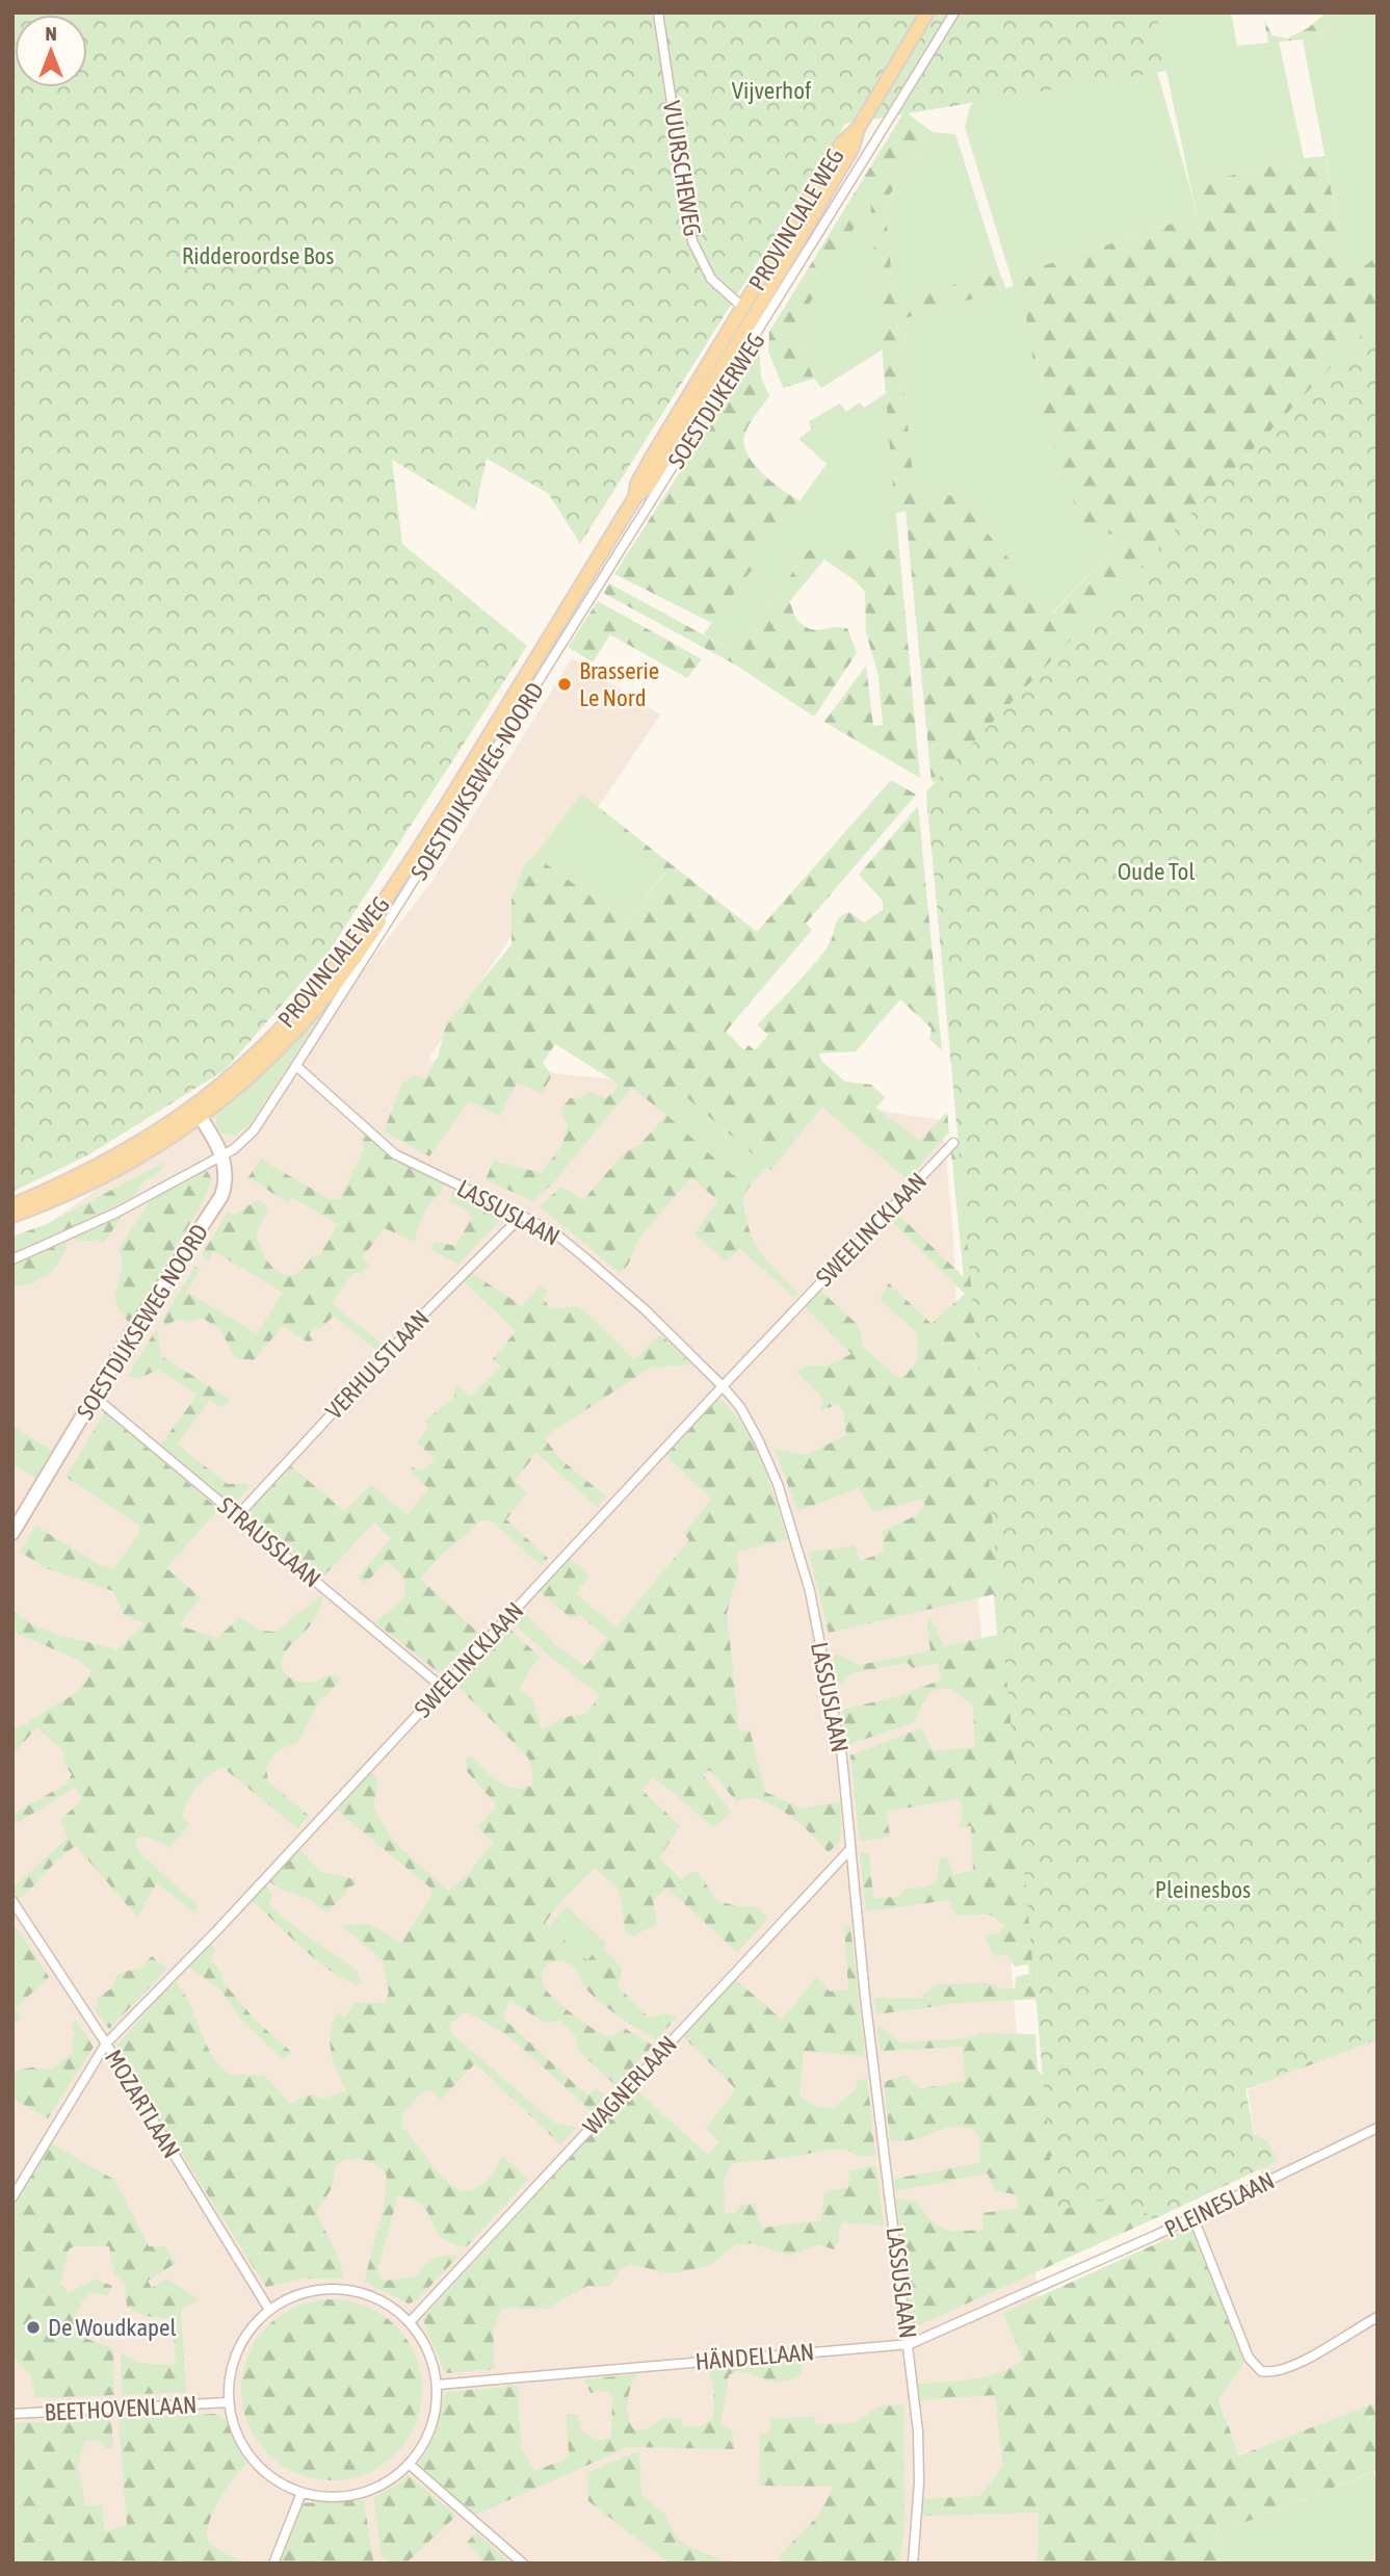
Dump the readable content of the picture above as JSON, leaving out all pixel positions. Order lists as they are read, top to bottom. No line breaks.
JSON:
{"streets":{"main road":["PROVINCIALE WEG","SOESTDIJKSEWEG NOORD"],"street":["VUURSCHEWEG","SOESTDIJKERWEG","SOESTDIJKSEWEG-NOORD","LASSUSLAAN","SWEELINCKLAAN","VERHULSTLAAN","STRAUSSLAAN","WAGNERLAAN","MOZARTLAAN","PLEINESLAAN","HÄNDELLAAN","BEETHOVENLAAN"]},"crossings":[["VUURSCHEWEG","PROVINCIALE WEG"],["VUURSCHEWEG","SOESTDIJKERWEG"],["PROVINCIALE WEG","SOESTDIJKERWEG"],["PROVINCIALE WEG","SOESTDIJKSEWEG NOORD"],["SOESTDIJKERWEG","SOESTDIJKSEWEG-NOORD"],["SOESTDIJKSEWEG-NOORD","LASSUSLAAN"],["SOESTDIJKSEWEG-NOORD","SOESTDIJKSEWEG NOORD"],["LASSUSLAAN","SWEELINCKLAAN"],["LASSUSLAAN","VERHULSTLAAN"],["LASSUSLAAN","WAGNERLAAN"],["LASSUSLAAN","HÄNDELLAAN"],["SWEELINCKLAAN","STRAUSSLAAN"],["SWEELINCKLAAN","MOZARTLAAN"],["SOESTDIJKSEWEG NOORD","STRAUSSLAAN"],["VERHULSTLAAN","STRAUSSLAAN"],["WAGNERLAAN","MOZARTLAAN"],["WAGNERLAAN","HÄNDELLAAN"],["WAGNERLAAN","BEETHOVENLAAN"],["MOZARTLAAN","HÄNDELLAAN"],["MOZARTLAAN","BEETHOVENLAAN"],["PLEINESLAAN","HÄNDELLAAN"],["HÄNDELLAAN","BEETHOVENLAAN"]],"parks":["Vijverhof","Ridderoordse Bos","Oude Tol","Pleinesbos"],"places":["Brasserie Le Nord","De Woudkapel"],"north":"top"}
